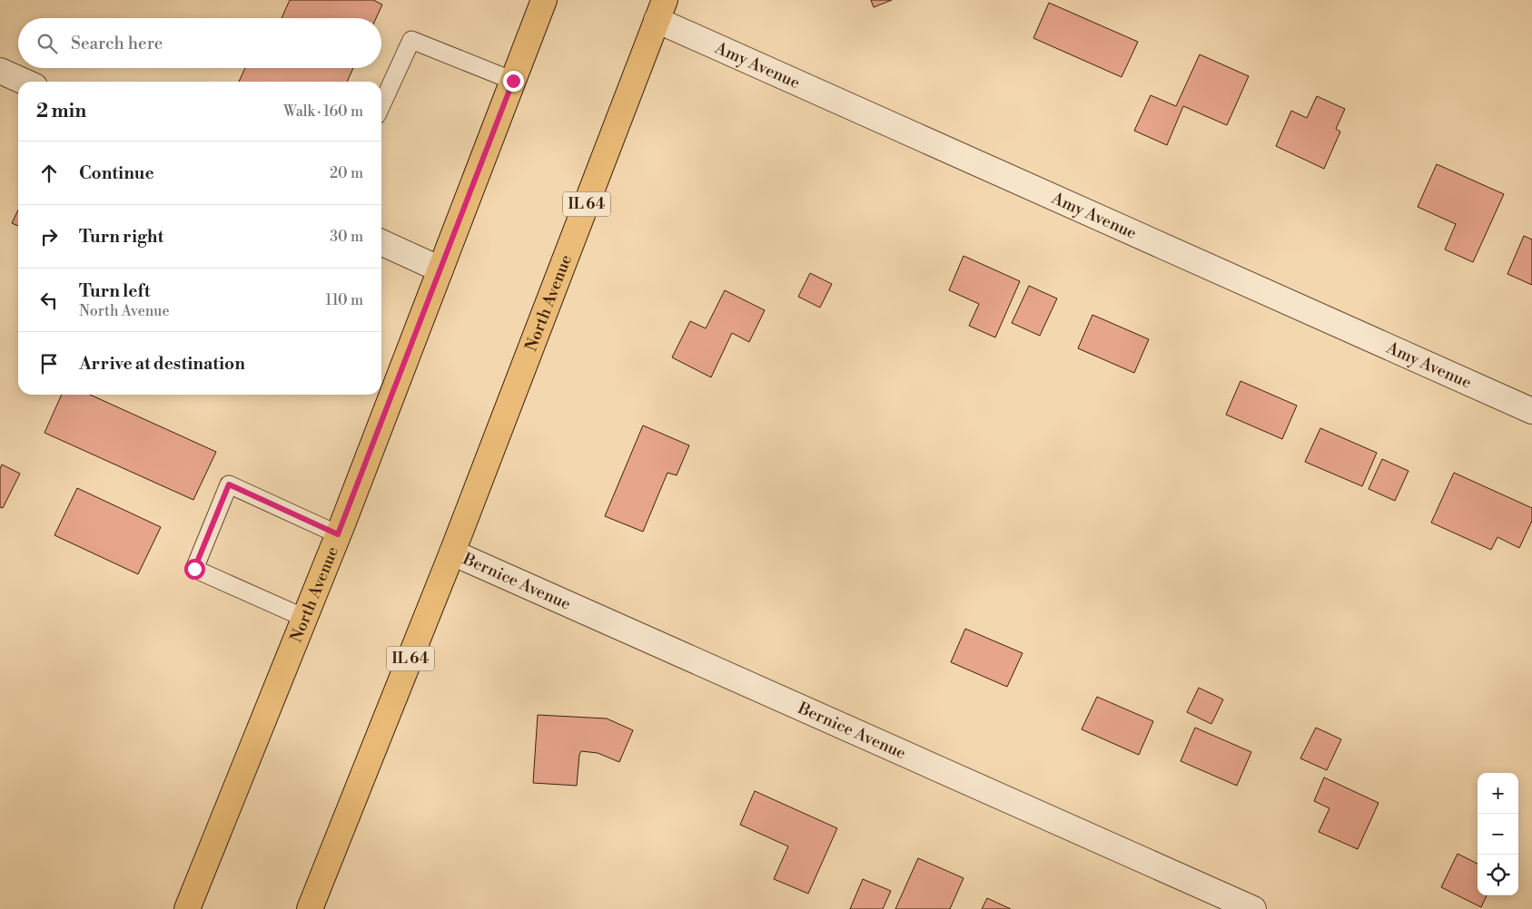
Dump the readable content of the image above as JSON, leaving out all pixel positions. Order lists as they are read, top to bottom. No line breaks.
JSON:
{"streets":{"main road":["IL 64","North Avenue"],"street":["Amy Avenue","Bernice Avenue"]},"crossings":[["Amy Avenue","North Avenue"],["North Avenue","Bernice Avenue"]],"page":{"search":"Search here","heading":["2 min","Walk · 160 m"],"list":[["Continue","20 m"],["Turn right","30 m"],["Turn left","North Avenue","110 m"],"Arrive at destination"],"map_buttons":["+","−"]}}
